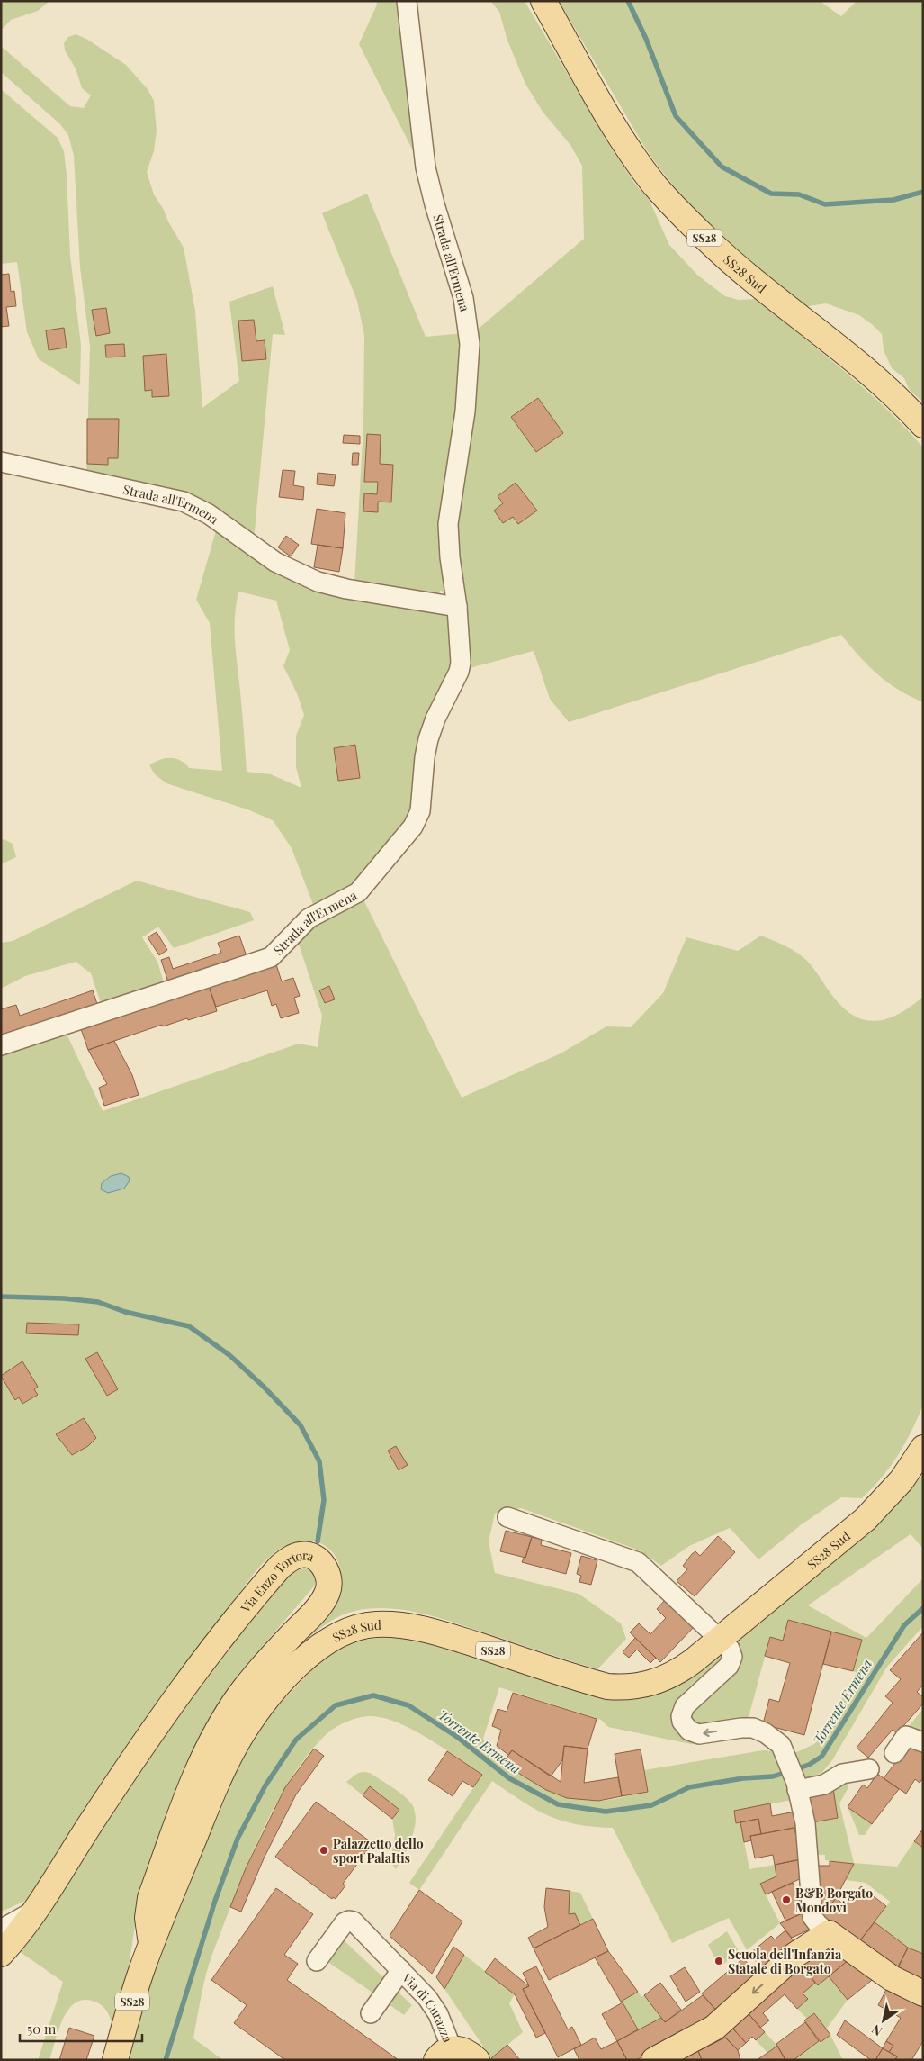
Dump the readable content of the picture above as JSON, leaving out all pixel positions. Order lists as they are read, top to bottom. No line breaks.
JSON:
{"streets":{"main road":["SS28","SS28 Sud","Via Enzo Tortora","Via di Curazza"],"street":["Strada all'Ermena"]},"crossings":[["SS28","SS28 Sud"],["SS28","Via Enzo Tortora"],["SS28 Sud","Via Enzo Tortora"]],"water":["Torrente Ermena"],"places":["Palazzetto dello sport PalaItis","B&B Borgato Mondovì","Scuola dell'Infanzia Statale di Borgato"],"scale_bar":"50 m","north":"bottom left"}
